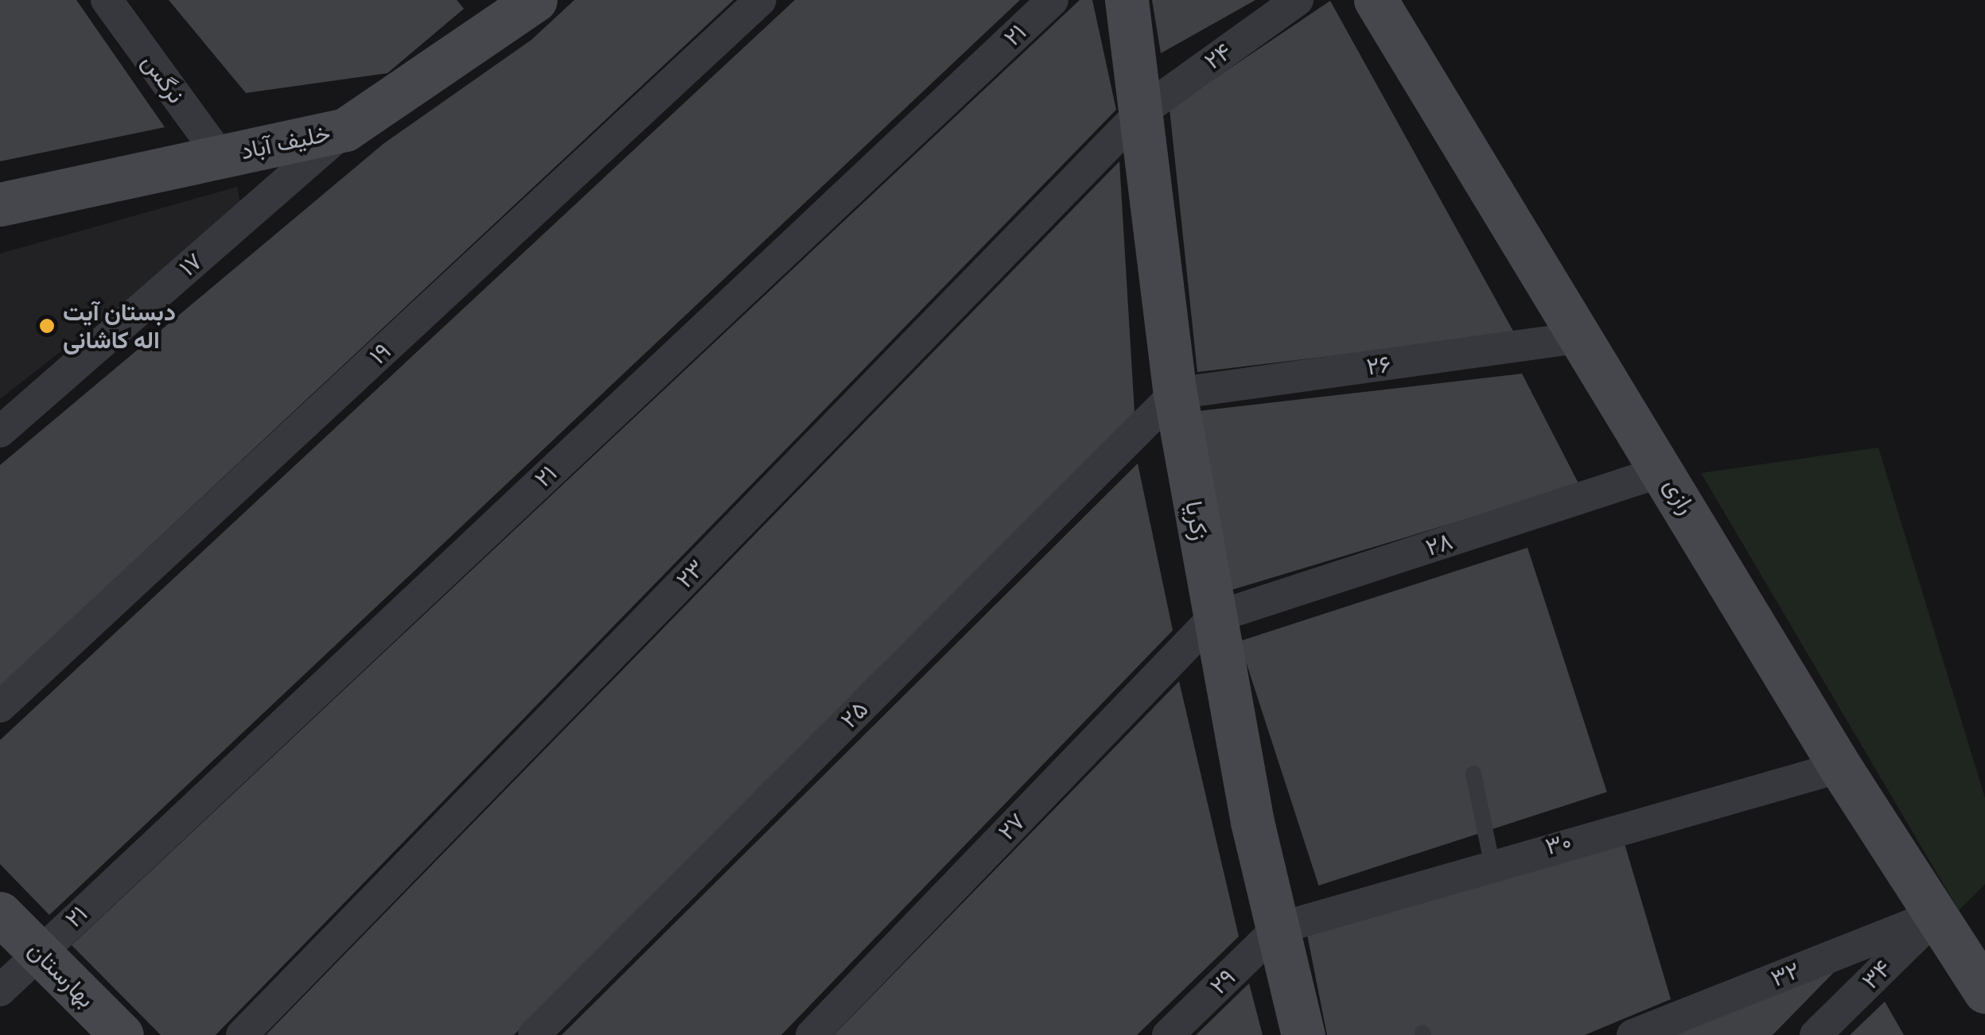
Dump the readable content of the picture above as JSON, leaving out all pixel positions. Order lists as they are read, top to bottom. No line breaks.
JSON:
{"streets":{"street":["۲۱","۲۴","نرگس","خلیف آباد","۱۷","۱۹","۲۶","رازی","زکریا","۲۸","۲۳","۲۵","۲۷","۳۰","بهارستان","۳۲","۳۴","۲۹"]},"crossings":[["۲۱","بهارستان"],["۲۴","زکریا"],["۲۴","۲۳"],["نرگس","خلیف آباد"],["خلیف آباد","۱۷"],["۲۶","رازی"],["۲۶","زکریا"],["۲۶","۲۵"],["رازی","۲۸"],["رازی","۳۰"],["رازی","۳۲"],["رازی","۳۴"],["زکریا","۲۸"],["زکریا","۲۳"],["زکریا","۲۵"],["زکریا","۲۷"],["زکریا","۳۰"],["زکریا","۲۹"],["۲۸","۲۷"],["۳۰","۲۹"],["۳۲","۳۴"]],"places":["دبستان آیت اله کاشانی"]}
